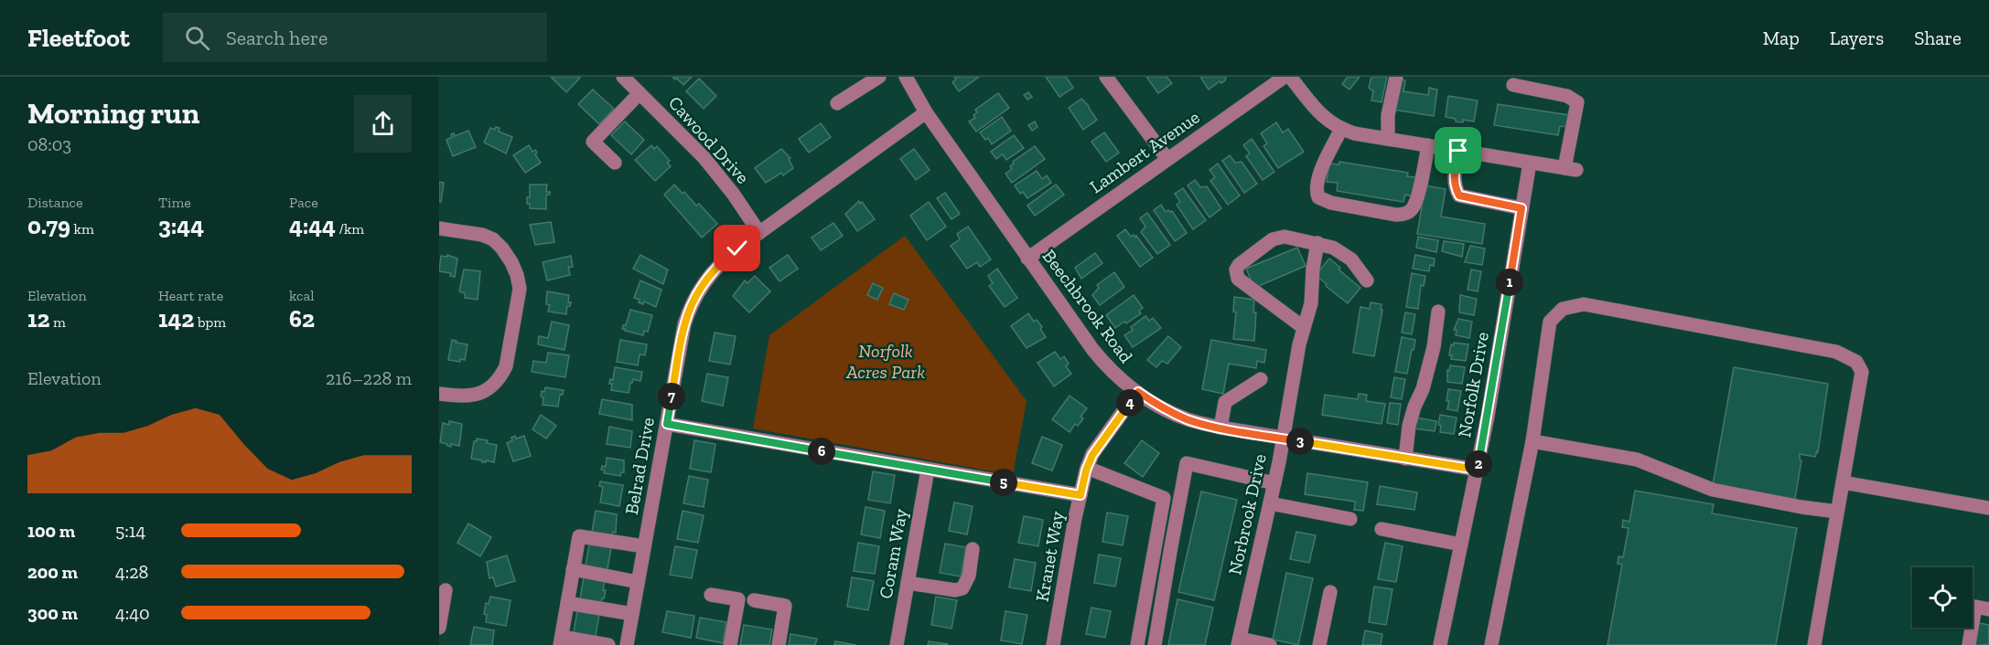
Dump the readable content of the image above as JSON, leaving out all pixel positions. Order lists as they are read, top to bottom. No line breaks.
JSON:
{"streets":{"street":["Cawood Drive","Lambert Avenue","Beechbrook Road","Norfolk Drive","Belrad Drive","Norbrook Drive","Coram Way","Kranet Way"]},"crossings":[["Cawood Drive","Belrad Drive"],["Lambert Avenue","Beechbrook Road"],["Beechbrook Road","Norfolk Drive"],["Beechbrook Road","Belrad Drive"],["Beechbrook Road","Norbrook Drive"],["Beechbrook Road","Kranet Way"]],"parks":["Norfolk Acres Park"],"page":{"header":"Fleetfoot","search":"Search here","nav":["Map","Layers","Share"],"heading":["Morning run","08:03"],"stats":[["Distance","0.79 km"],["Time","3:44"],["Pace","4:44 /km"],["Elevation","12 m"],["Heart rate","142 bpm"],["kcal","62"]],"pins":["1","7","4","3","6","2","5"],"chart":["Elevation","216–228 m"],"list":[{"name":"100 m","note":"5:14"},{"name":"200 m","note":"4:28"},{"name":"300 m","note":"4:40"}]}}
